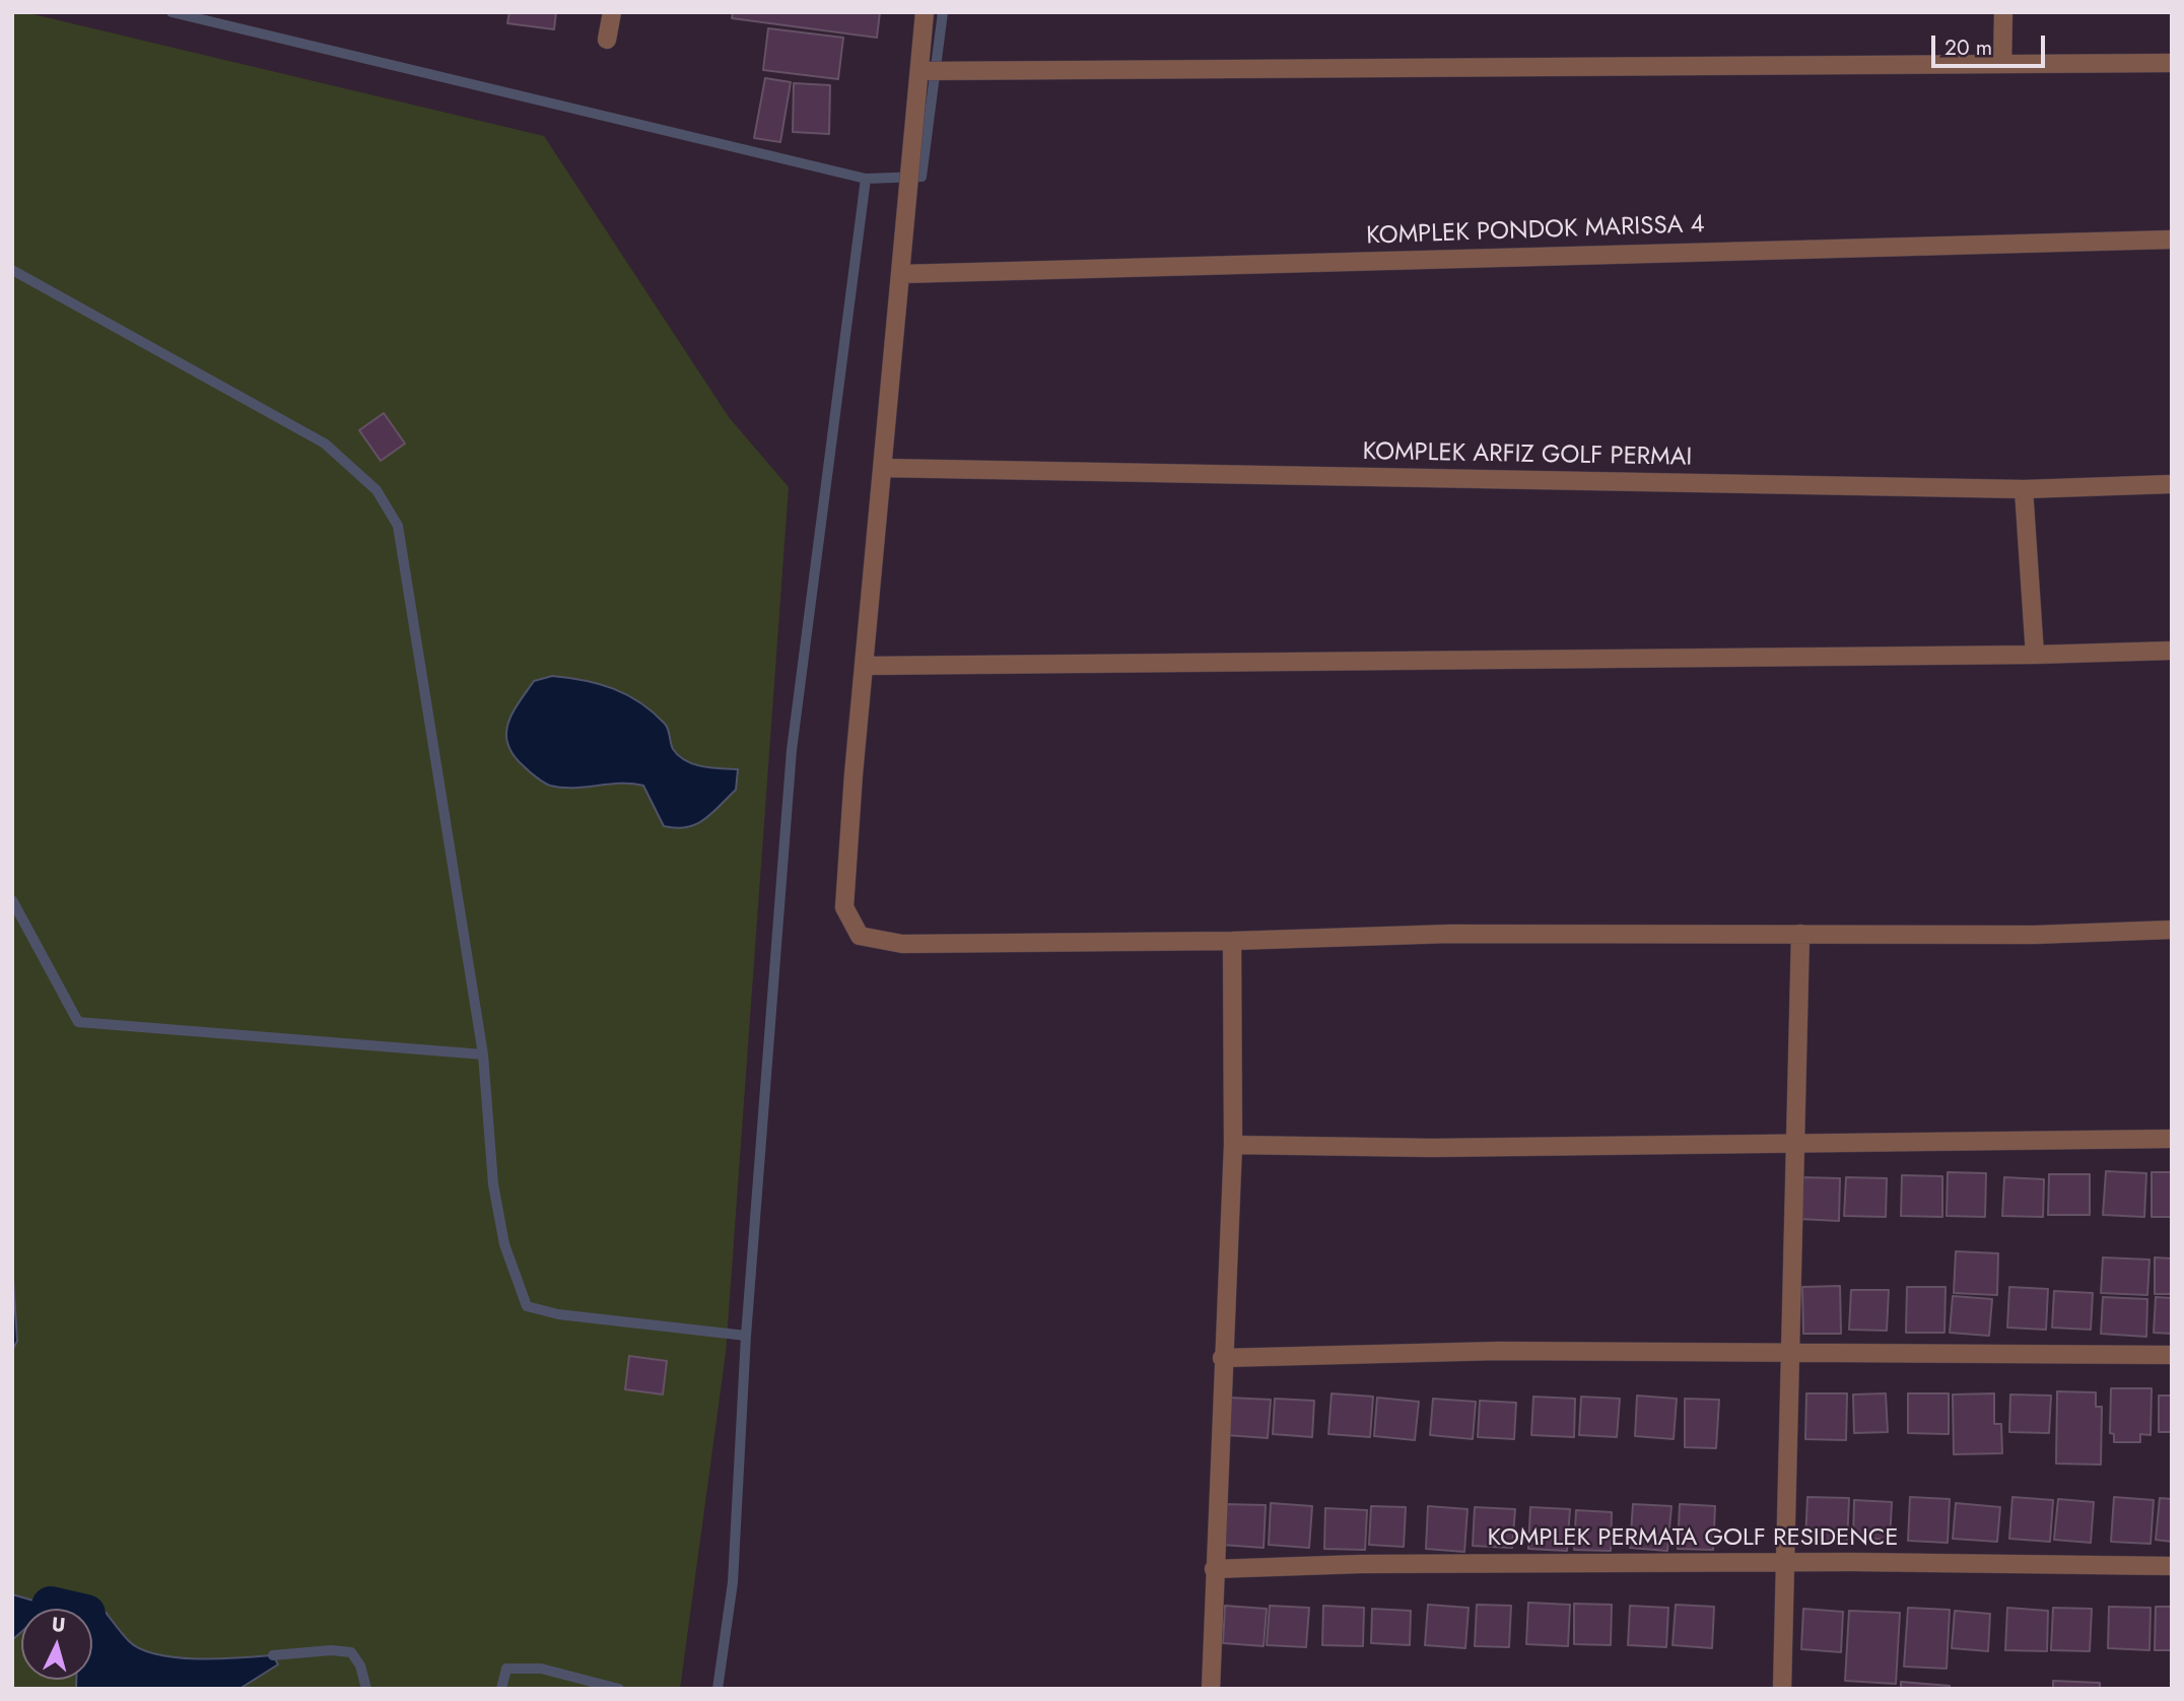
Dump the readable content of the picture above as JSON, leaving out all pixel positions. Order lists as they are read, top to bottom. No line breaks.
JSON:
{"streets":{"street":["KOMPLEK PONDOK MARISSA 4","KOMPLEK ARFIZ GOLF PERMAI","KOMPLEK PERMATA GOLF RESIDENCE"]},"scale_bar":"20 m","north":"top"}
